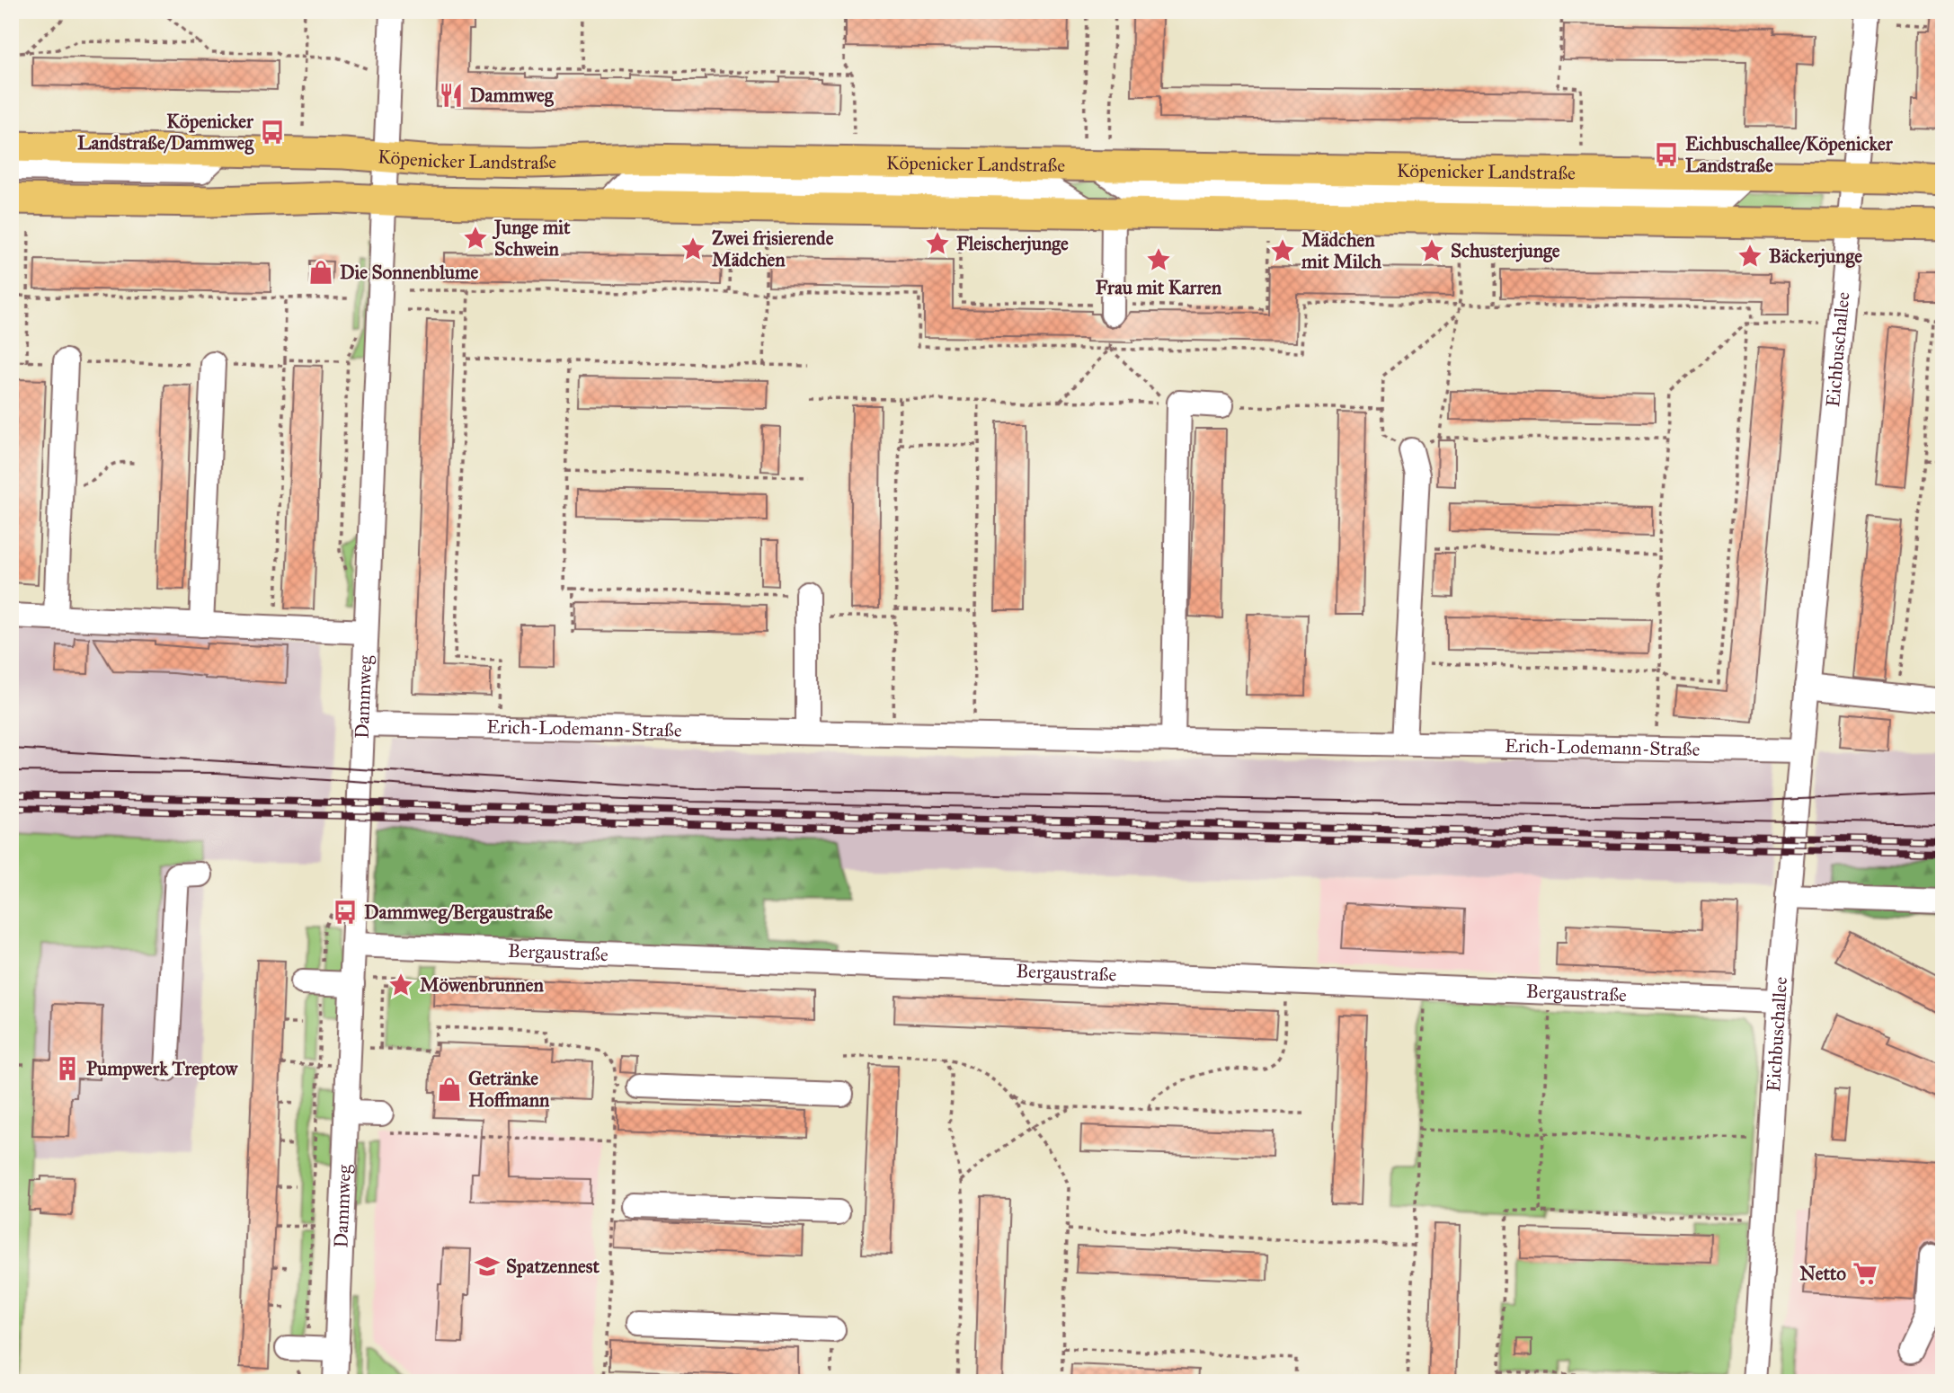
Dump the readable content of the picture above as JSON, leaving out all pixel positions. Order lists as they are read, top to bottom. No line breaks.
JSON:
{"streets":{"main road":["Köpenicker Landstraße"],"street":["Eichbuschallee","Dammweg","Erich-Lodemann-Straße","Bergaustraße"]},"crossings":[["Köpenicker Landstraße","Eichbuschallee"],["Köpenicker Landstraße","Dammweg"],["Eichbuschallee","Erich-Lodemann-Straße"],["Eichbuschallee","Bergaustraße"],["Dammweg","Erich-Lodemann-Straße"],["Dammweg","Bergaustraße"]],"places":{"restaurant":["Dammweg"],"bus stop":["Köpenicker Landstraße/Dammweg","Eichbuschallee/Köpenicker Landstraße","Dammweg/Bergaustraße"],"place":["Junge mit Schwein","Fleischerjunge","Zwei frisierende Mädchen","Mädchen mit Milch","Schusterjunge","Bäckerjunge","Frau mit Karren","Möwenbrunnen"],"shop":["Die Sonnenblume","Getränke Hoffmann"],"building":["Pumpwerk Treptow"],"school or university":["Spatzennest"],"supermarket":["Netto"]}}
